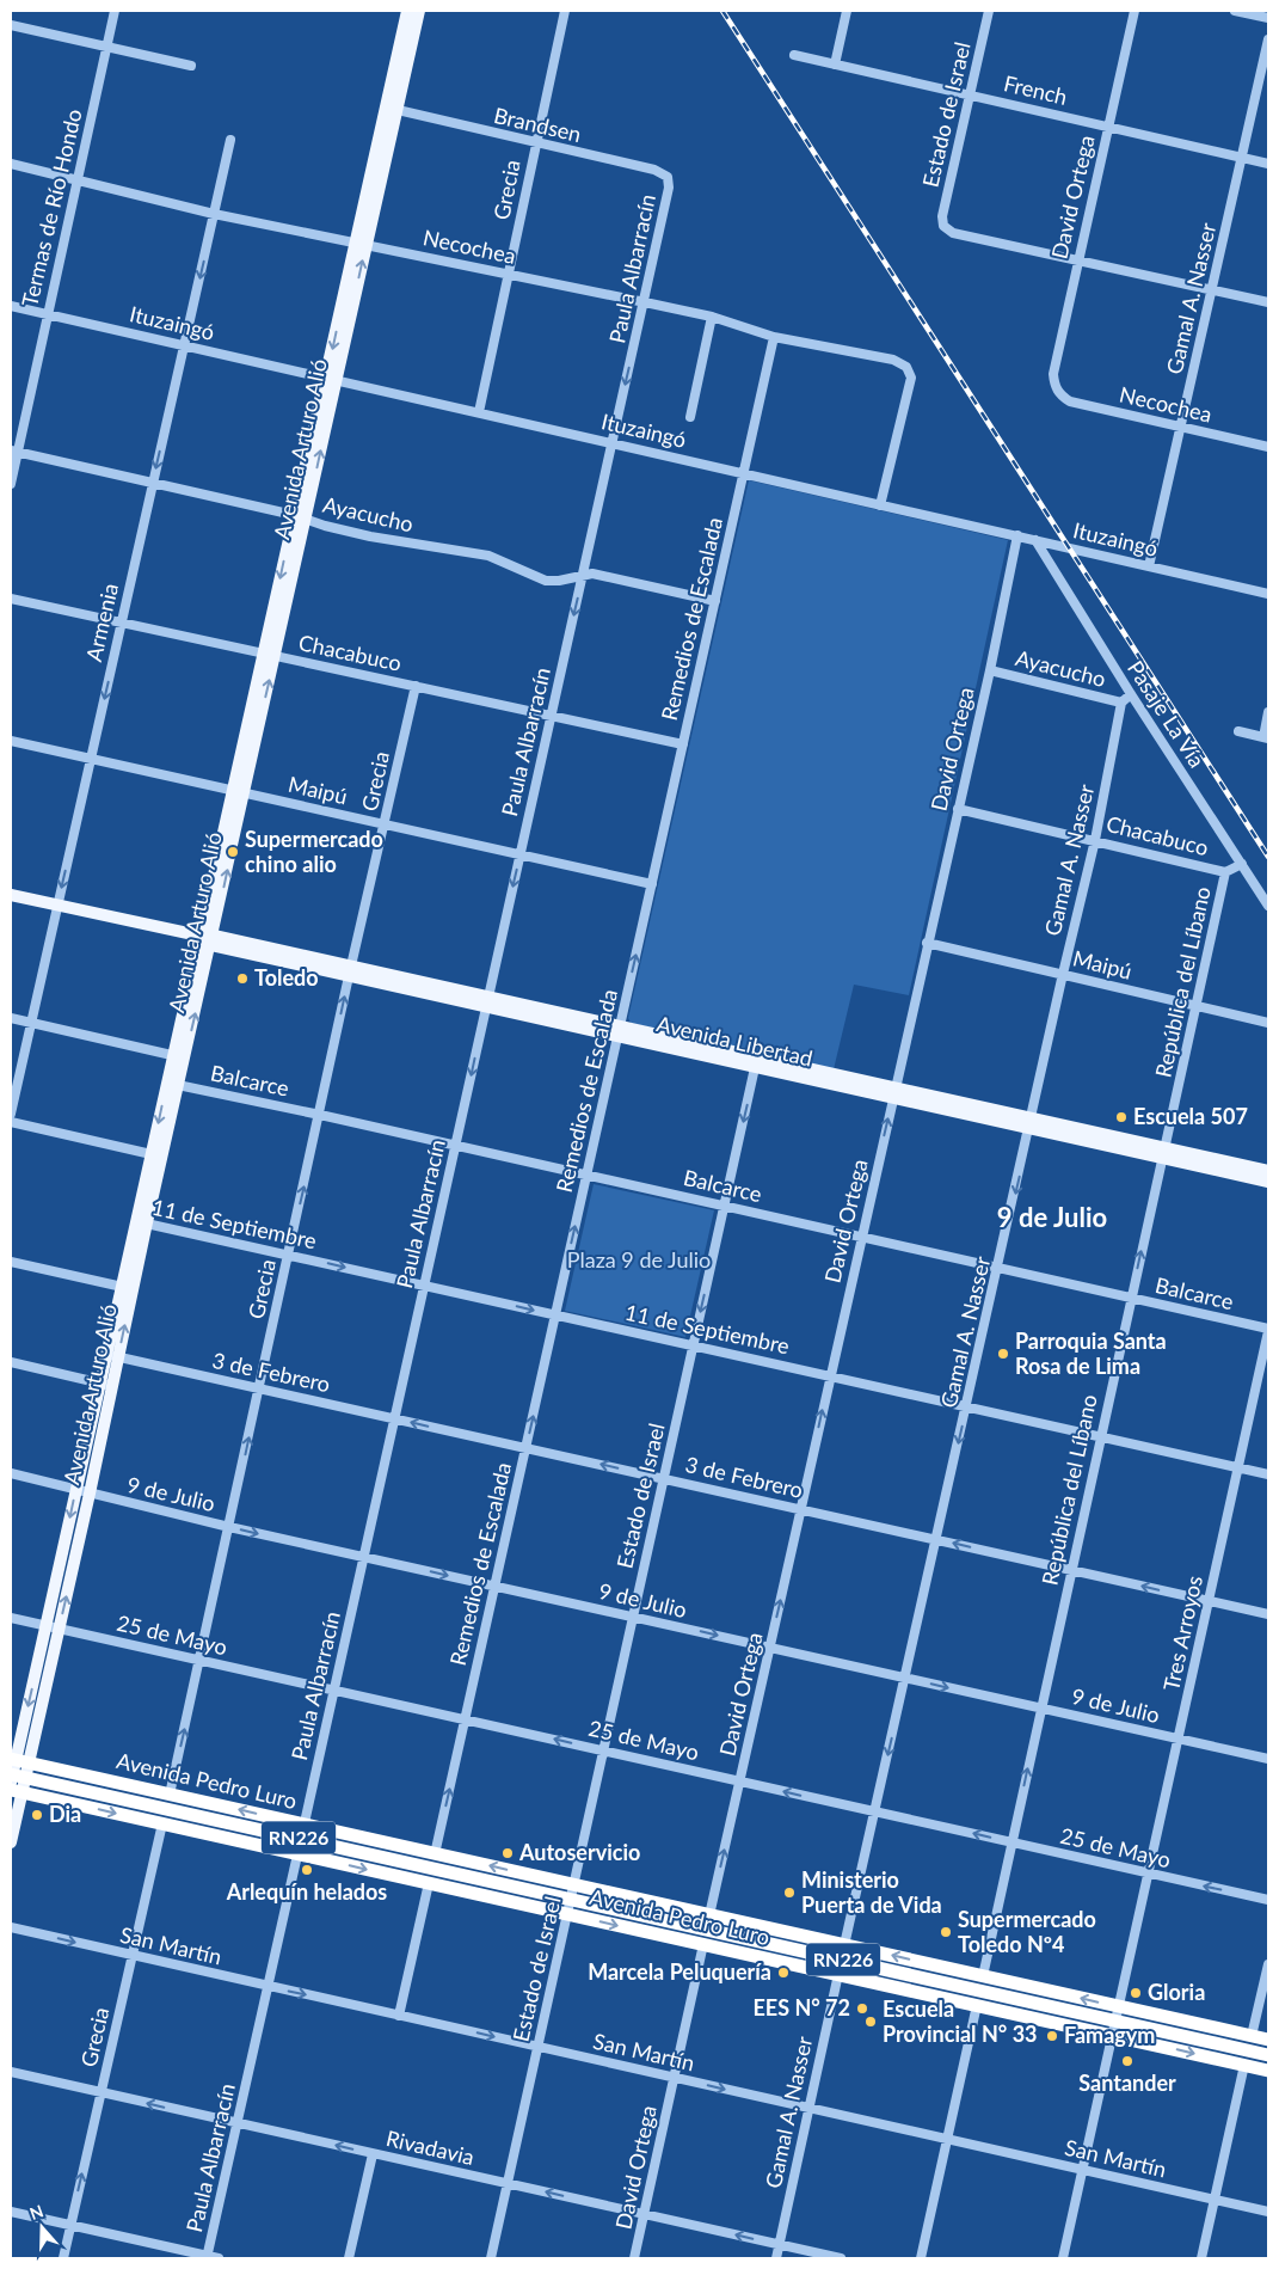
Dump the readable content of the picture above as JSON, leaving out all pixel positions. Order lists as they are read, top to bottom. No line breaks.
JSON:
{"streets":{"highway":["Avenida Pedro Luro","RN226"],"main road":["Avenida Arturo Alió","Avenida Libertad"],"street":["French","Estado de Israel","Brandsen","Grecia","David Ortega","Termas de Río Hondo","Necochea","Paula Albarracín","Gamal A. Nasser","Ituzaingó","Ayacucho","Remedios de Escalada","Armenia","Chacabuco","Pasaje La Vía","Maipú","República del Líbano","Balcarce","11 de Septiembre","3 de Febrero","9 de Julio","Tres Arroyos","25 de Mayo","San Martín","Rivadavia"]},"crossings":[["French","Estado de Israel"],["French","David Ortega"],["French","Gamal A. Nasser"],["Estado de Israel","David Ortega"],["Estado de Israel","Avenida Libertad"],["Estado de Israel","Balcarce"],["Estado de Israel","11 de Septiembre"],["Estado de Israel","3 de Febrero"],["Estado de Israel","9 de Julio"],["Estado de Israel","25 de Mayo"],["Estado de Israel","Avenida Pedro Luro"],["Estado de Israel","San Martín"],["Estado de Israel","Rivadavia"],["Brandsen","Grecia"],["Brandsen","Paula Albarracín"],["Brandsen","Avenida Arturo Alió"],["Grecia","Necochea"],["Grecia","Ituzaingó"],["Grecia","Chacabuco"],["Grecia","Maipú"],["Grecia","Avenida Libertad"],["Grecia","Balcarce"],["Grecia","11 de Septiembre"],["Grecia","3 de Febrero"],["Grecia","9 de Julio"],["Grecia","25 de Mayo"],["Grecia","Avenida Pedro Luro"],["Grecia","San Martín"],["Grecia","Rivadavia"],["David Ortega","Necochea"],["David Ortega","Ituzaingó"],["David Ortega","Ayacucho"],["David Ortega","Chacabuco"],["David Ortega","Maipú"],["David Ortega","Avenida Libertad"],["David Ortega","Balcarce"],["David Ortega","11 de Septiembre"],["David Ortega","3 de Febrero"],["David Ortega","9 de Julio"],["David Ortega","25 de Mayo"],["David Ortega","Avenida Pedro Luro"],["David Ortega","San Martín"],["David Ortega","Rivadavia"],["Termas de Río Hondo","Necochea"],["Termas de Río Hondo","Ituzaingó"],["Termas de Río Hondo","Ayacucho"],["Necochea","Paula Albarracín"],["Necochea","Gamal A. Nasser"],["Necochea","Ituzaingó"],["Necochea","Avenida Arturo Alió"],["Necochea","Remedios de Escalada"],["Necochea","Armenia"],["Paula Albarracín","Ituzaingó"],["Paula Albarracín","Ayacucho"],["Paula Albarracín","Chacabuco"],["Paula Albarracín","Maipú"],["Paula Albarracín","Avenida Libertad"],["Paula Albarracín","Balcarce"],["Paula Albarracín","11 de Septiembre"],["Paula Albarracín","3 de Febrero"],["Paula Albarracín","9 de Julio"],["Paula Albarracín","25 de Mayo"],["Paula Albarracín","Avenida Pedro Luro"],["Paula Albarracín","San Martín"],["Paula Albarracín","Rivadavia"],["Gamal A. Nasser","Ituzaingó"],["Gamal A. Nasser","Ayacucho"],["Gamal A. Nasser","Chacabuco"],["Gamal A. Nasser","Maipú"],["Gamal A. Nasser","Avenida Libertad"],["Gamal A. Nasser","Balcarce"],["Gamal A. Nasser","11 de Septiembre"],["Gamal A. Nasser","3 de Febrero"],["Gamal A. Nasser","9 de Julio"],["Gamal A. Nasser","25 de Mayo"],["Gamal A. Nasser","Avenida Pedro Luro"],["Gamal A. Nasser","San Martín"],["Gamal A. Nasser","Rivadavia"],["Ituzaingó","Avenida Arturo Alió"],["Ituzaingó","Remedios de Escalada"],["Ituzaingó","Armenia"],["Ituzaingó","Pasaje La Vía"],["Avenida Arturo Alió","Ayacucho"],["Avenida Arturo Alió","Chacabuco"],["Avenida Arturo Alió","Maipú"],["Avenida Arturo Alió","Avenida Libertad"],["Avenida Arturo Alió","Balcarce"],["Avenida Arturo Alió","11 de Septiembre"],["Avenida Arturo Alió","3 de Febrero"],["Avenida Arturo Alió","9 de Julio"],["Avenida Arturo Alió","25 de Mayo"],["Avenida Arturo Alió","Avenida Pedro Luro"],["Ayacucho","Remedios de Escalada"],["Ayacucho","Armenia"],["Remedios de Escalada","Chacabuco"],["Remedios de Escalada","Maipú"],["Remedios de Escalada","Avenida Libertad"],["Remedios de Escalada","Balcarce"],["Remedios de Escalada","11 de Septiembre"],["Remedios de Escalada","3 de Febrero"],["Remedios de Escalada","9 de Julio"],["Remedios de Escalada","25 de Mayo"],["Remedios de Escalada","Avenida Pedro Luro"],["Armenia","Chacabuco"],["Armenia","Maipú"],["Armenia","Avenida Libertad"],["Chacabuco","Pasaje La Vía"],["Chacabuco","República del Líbano"],["Maipú","República del Líbano"],["República del Líbano","Avenida Libertad"],["República del Líbano","Balcarce"],["República del Líbano","11 de Septiembre"],["República del Líbano","3 de Febrero"],["República del Líbano","9 de Julio"],["República del Líbano","25 de Mayo"],["República del Líbano","Avenida Pedro Luro"],["Balcarce","Tres Arroyos"],["11 de Septiembre","Tres Arroyos"],["3 de Febrero","Tres Arroyos"],["9 de Julio","Tres Arroyos"],["Tres Arroyos","25 de Mayo"],["Tres Arroyos","Avenida Pedro Luro"],["Tres Arroyos","San Martín"]],"one_way":["Grecia","Remedios de Escalada","Armenia","3 de Febrero","9 de Julio","25 de Mayo","San Martín","Rivadavia"],"districts":["9 de Julio"],"parks":["Plaza 9 de Julio"],"places":["Supermercado chino alio","Toledo","Escuela 507","Parroquia Santa Rosa de Lima","Dia","Autoservicio","Arlequín helados","Ministerio Puerta de Vida","Supermercado Toledo Nº4","Marcela Peluquería","Gloria","EES N° 72","Escuela Provincial N° 33","Famagym","Santander"],"north":"top"}
